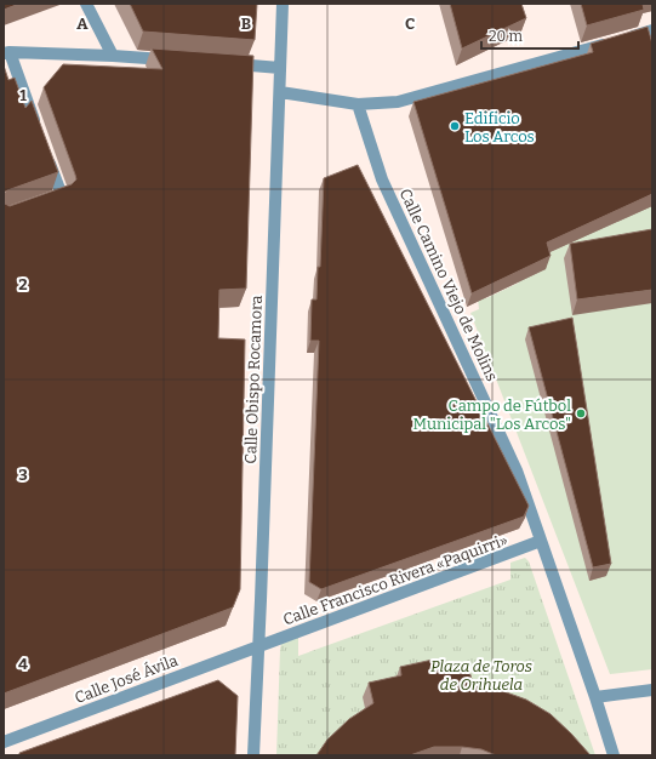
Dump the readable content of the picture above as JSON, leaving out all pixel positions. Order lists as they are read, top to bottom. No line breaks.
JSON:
{"streets":{"street":["Calle Camino Viejo de Molins","Calle Obispo Rocamora","Calle Francisco Rivera «Paquirri»","Calle José Ávila"]},"crossings":[["Calle Camino Viejo de Molins","Calle Francisco Rivera «Paquirri»"],["Calle Obispo Rocamora","Calle Francisco Rivera «Paquirri»"],["Calle Obispo Rocamora","Calle José Ávila"],["Calle Francisco Rivera «Paquirri»","Calle José Ávila"]],"parks":["Plaza de Toros de Orihuela"],"places":["Edificio Los Arcos","Campo de Fútbol Municipal \"Los Arcos\""],"scale_bar":"20 m","grid":{"columns":["A","B","C"],"rows":["1","2","3","4"]}}
